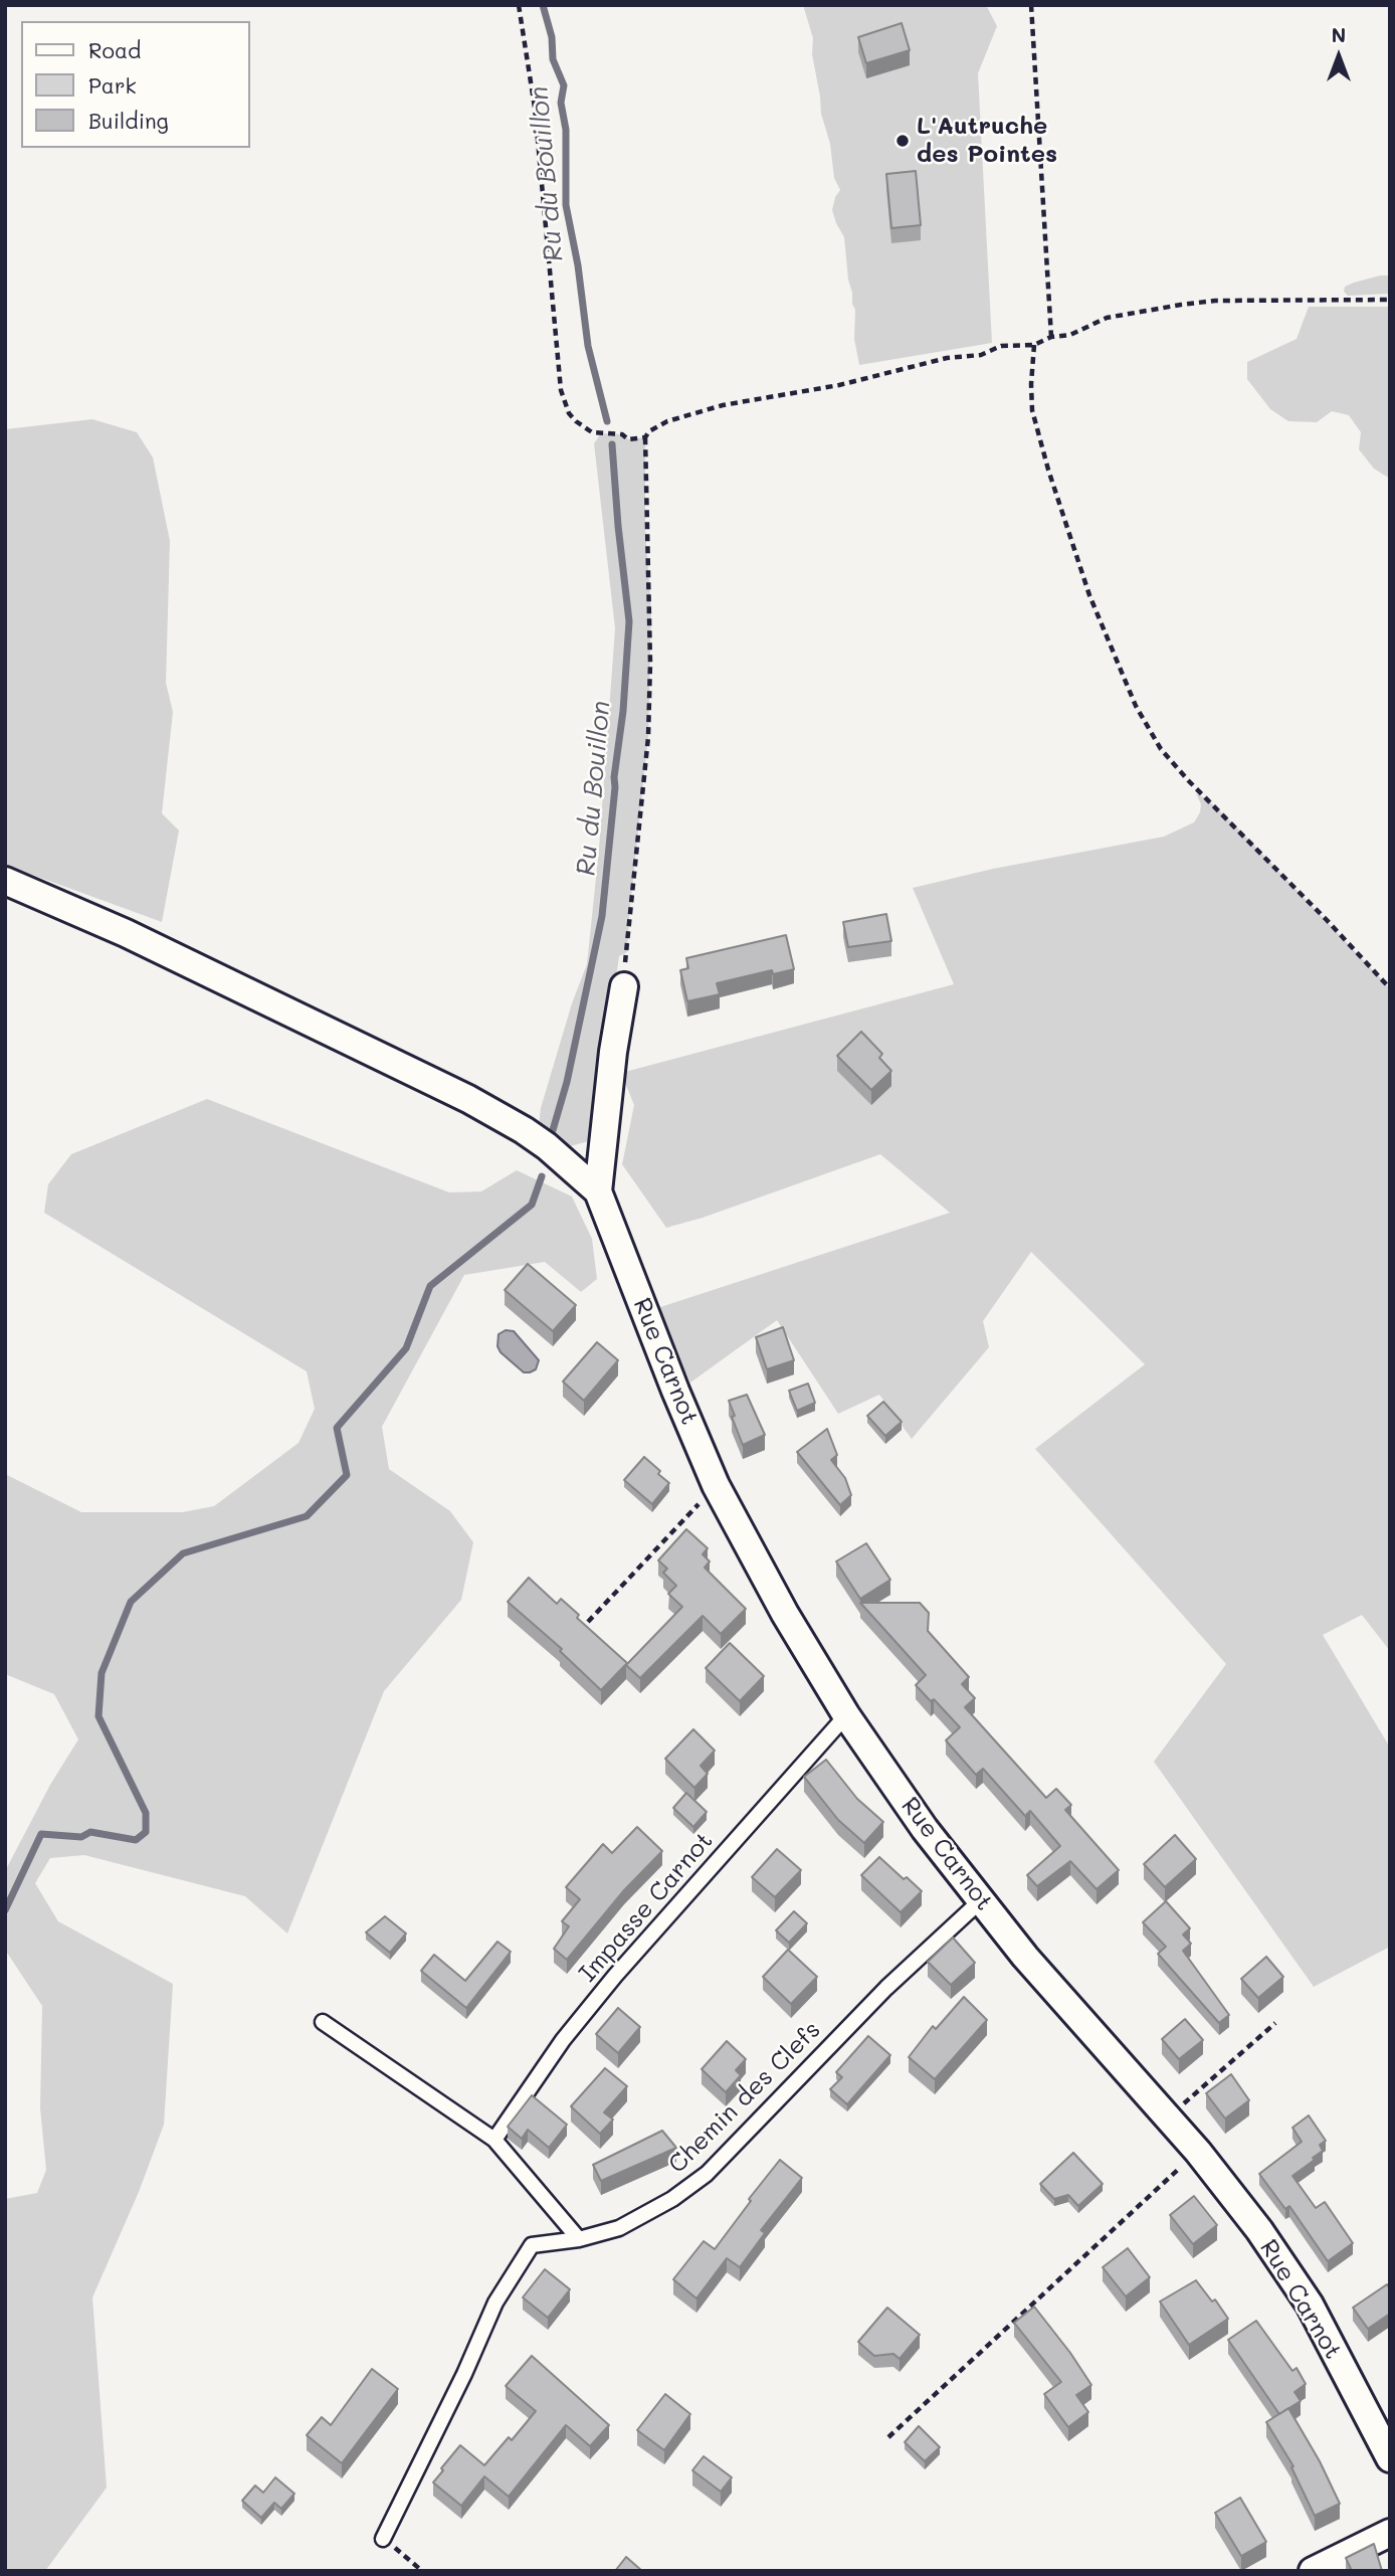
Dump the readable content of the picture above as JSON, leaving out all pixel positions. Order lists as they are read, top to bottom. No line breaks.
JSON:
{"streets":{"street":["Rue Carnot"],"lane":["Impasse Carnot","Chemin des Clefs"]},"crossings":[["Rue Carnot","Impasse Carnot"],["Rue Carnot","Chemin des Clefs"]],"water":["Ru du Bouillon"],"places":["L'Autruche des Pointes"],"legend":["Road","Park","Building"],"north":"top"}
